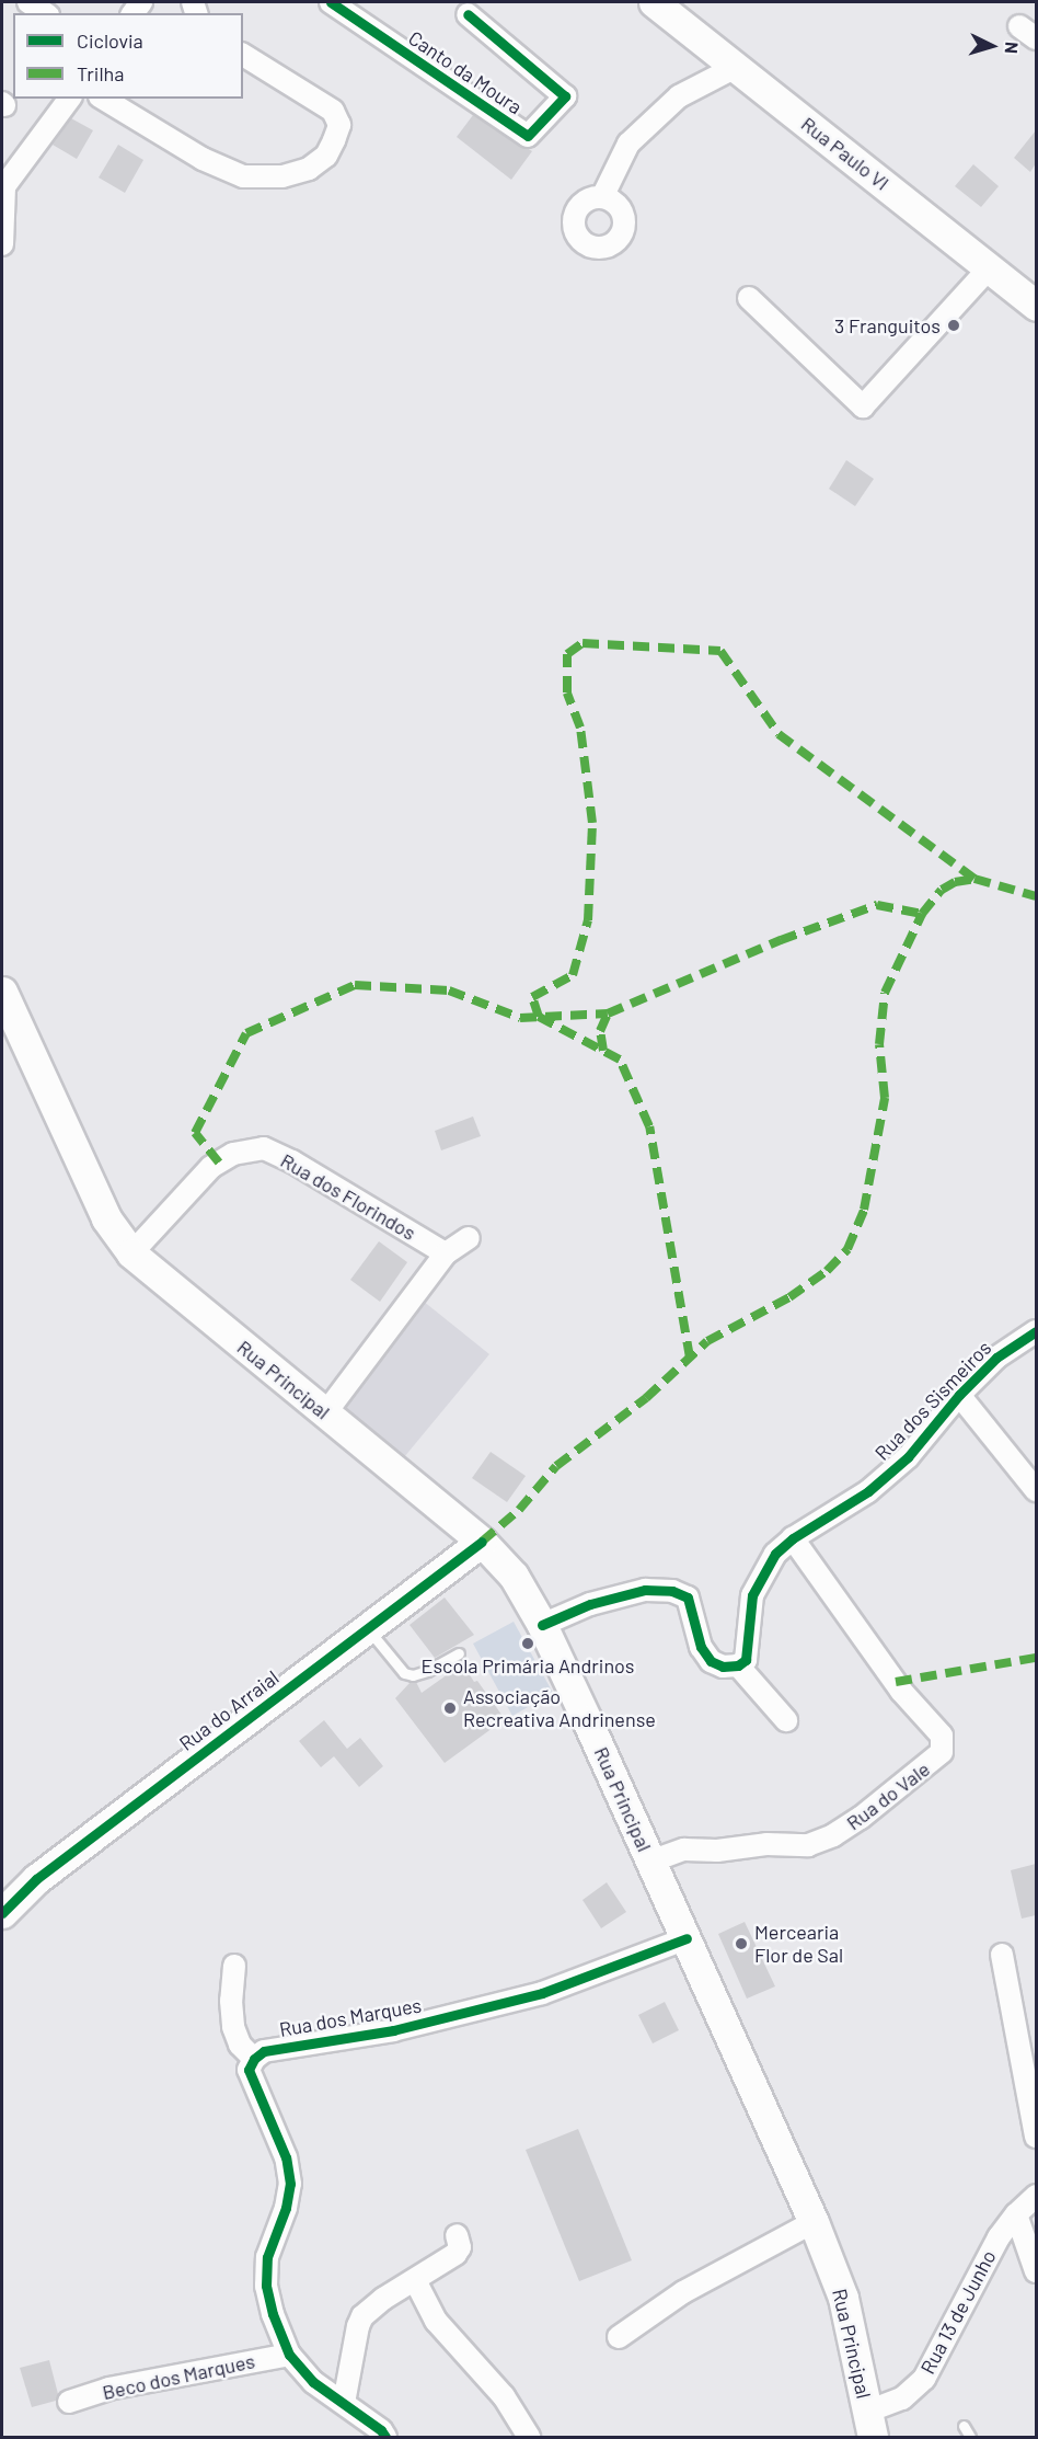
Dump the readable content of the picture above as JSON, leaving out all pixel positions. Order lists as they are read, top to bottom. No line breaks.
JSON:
{"streets":{"main road":["Rua Paulo VI","Rua Principal","Rua do Arraial"],"street":["Canto da Moura","Rua dos Florindos","Rua dos Sismeiros","Rua do Vale","Rua dos Marques","Rua 13 de Junho","Beco dos Marques"]},"crossings":[["Rua dos Florindos","Rua Principal"],["Rua Principal","Rua do Arraial"],["Rua Principal","Rua do Vale"],["Rua Principal","Rua dos Marques"],["Rua Principal","Rua 13 de Junho"],["Rua dos Sismeiros","Rua do Vale"]],"places":["3 Franguitos","Escola Primária Andrinos","Associação Recreativa Andrinense","Mercearia Flor de Sal"],"legend":["Ciclovia","Trilha"],"north":"right"}
